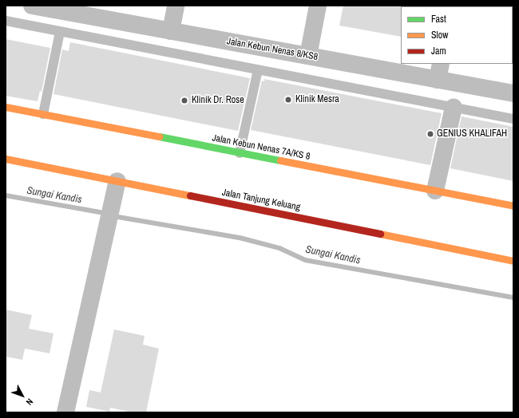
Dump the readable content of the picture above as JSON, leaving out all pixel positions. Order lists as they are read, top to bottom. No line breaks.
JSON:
{"streets":{"street":["Jalan Kebun Nenas 8/KS8","Jalan Kebun Nenas 7A/KS 8","Jalan Tanjung Keluang"]},"water":["Sungai Kandis"],"places":["Klinik Mesra","Klinik Dr. Rose","GENIUS KHALIFAH"],"legend":["Fast","Slow","Jam"],"north":"bottom right"}
